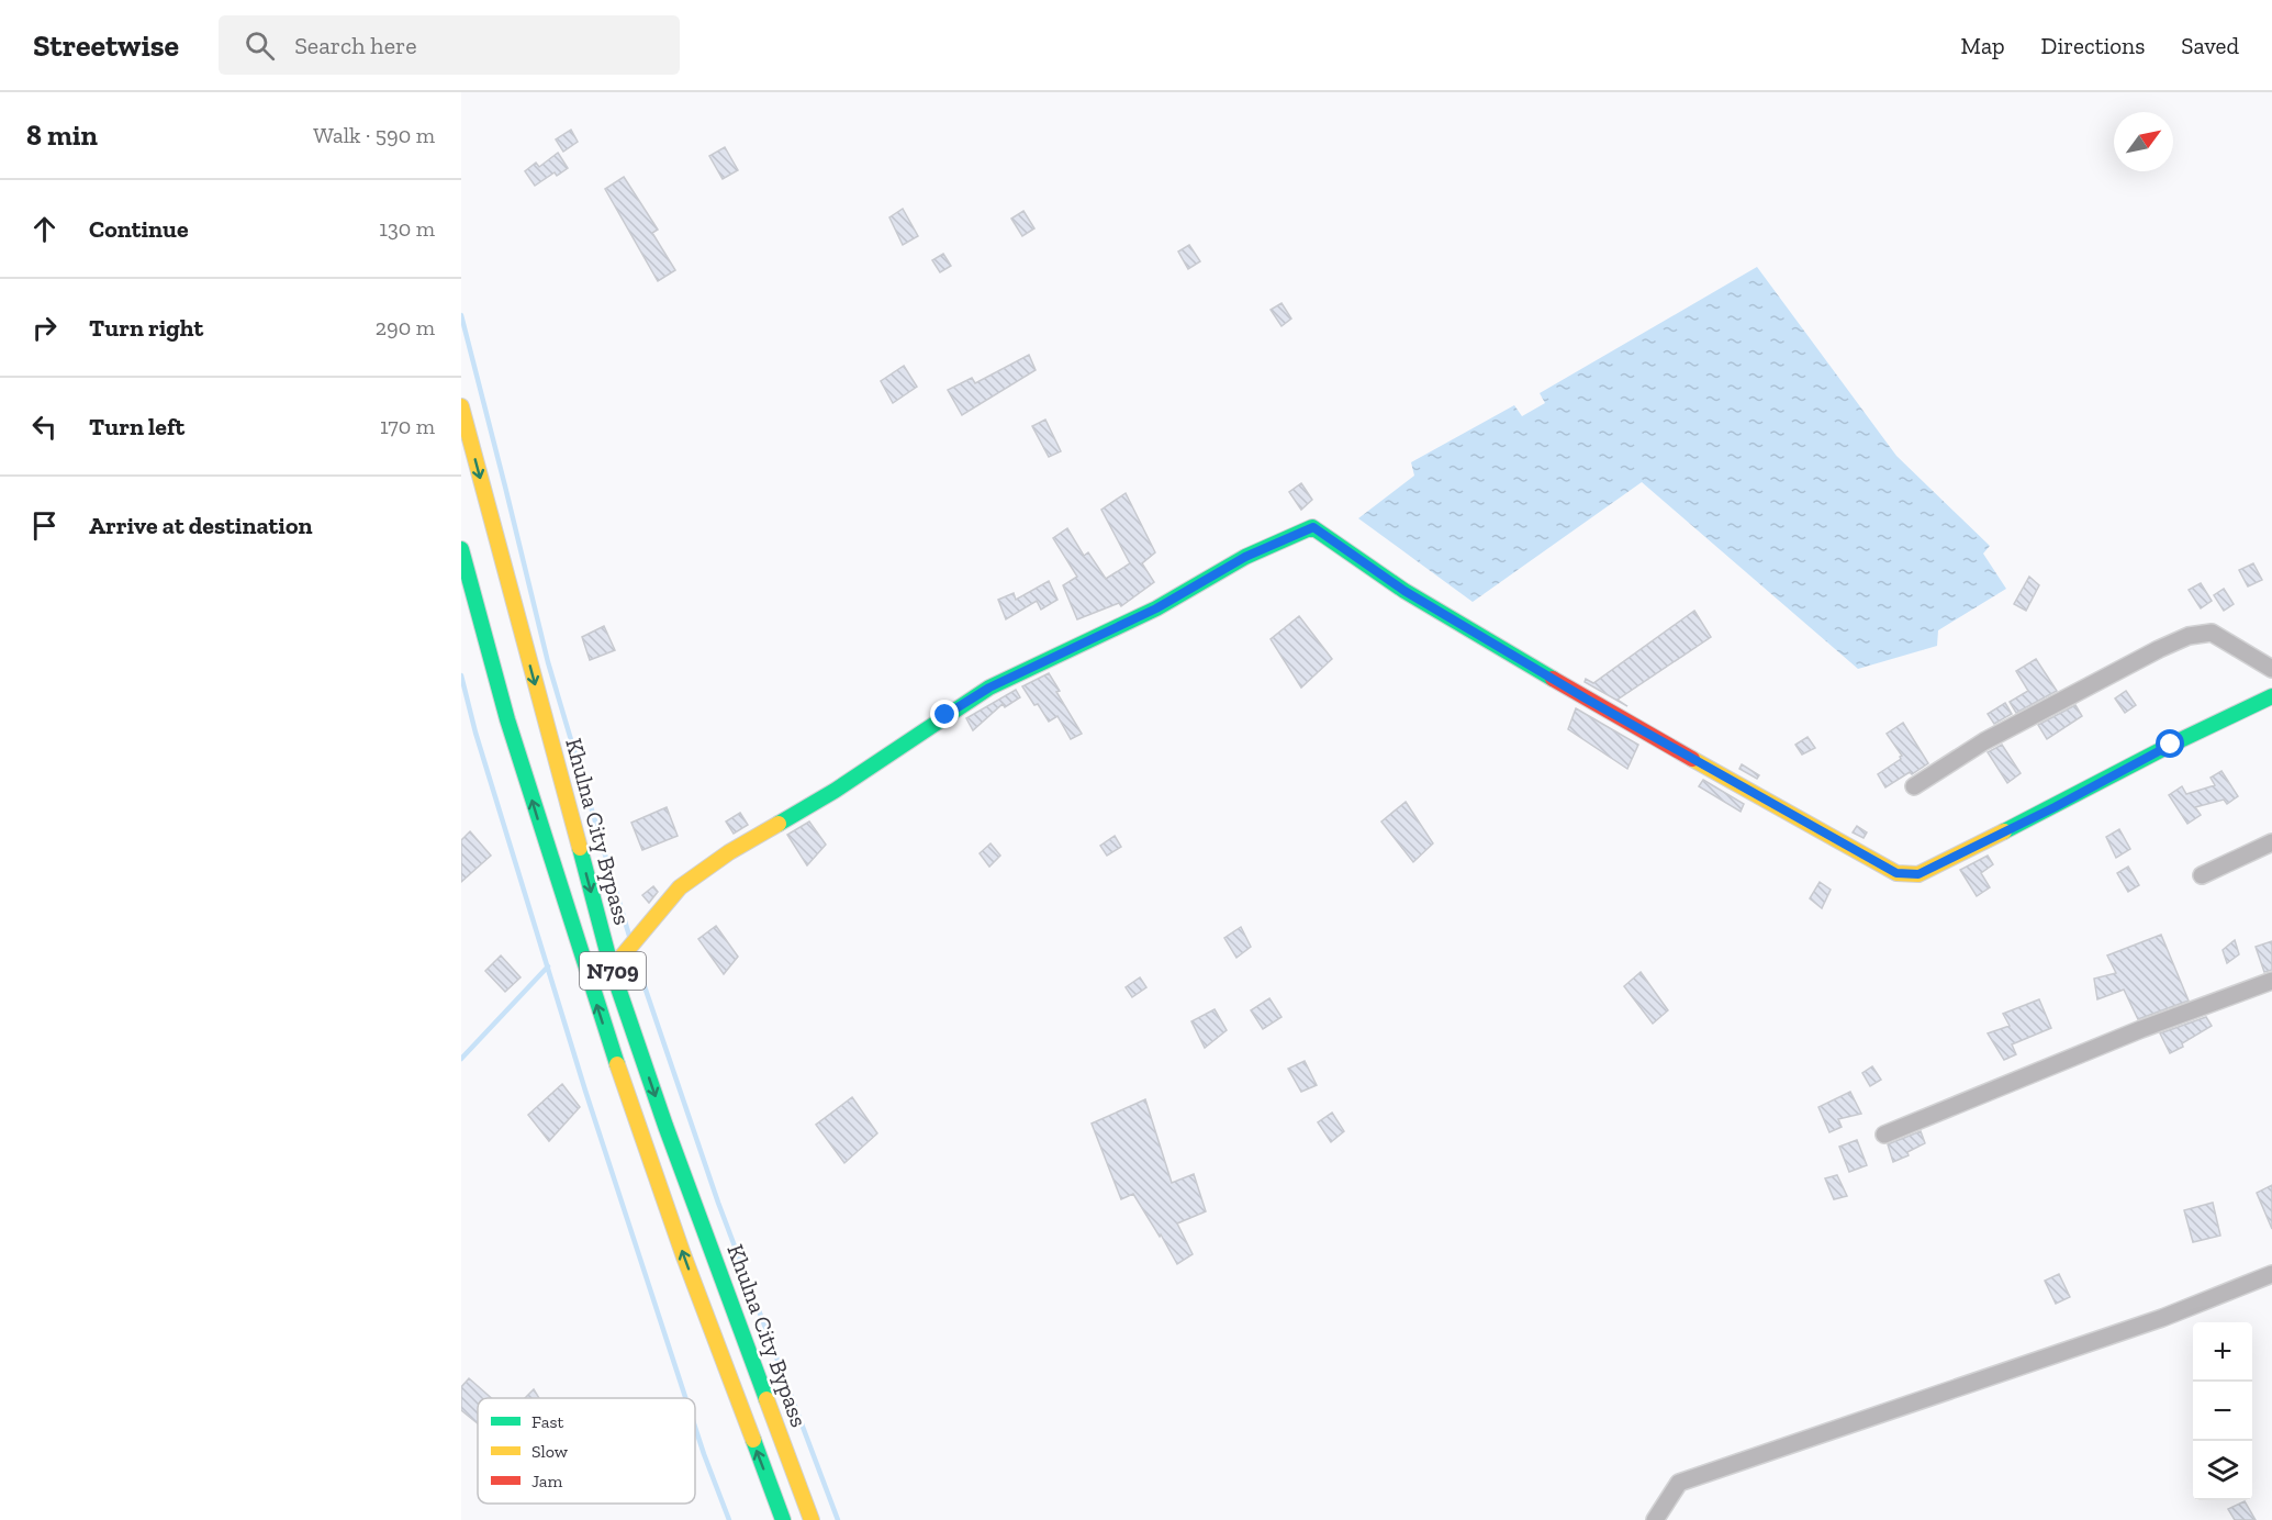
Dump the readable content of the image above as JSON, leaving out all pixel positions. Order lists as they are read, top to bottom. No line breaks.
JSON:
{"streets":{"main road":["Khulna City Bypass","N709"]},"legend":["Fast","Slow","Jam"],"north":"top right","page":{"header":"Streetwise","search":"Search here","nav":["Map","Directions","Saved"],"heading":["8 min","Walk · 590 m"],"list":[["Continue","130 m"],["Turn right","290 m"],["Turn left","170 m"],"Arrive at destination"],"map_buttons":["+","−"]}}
